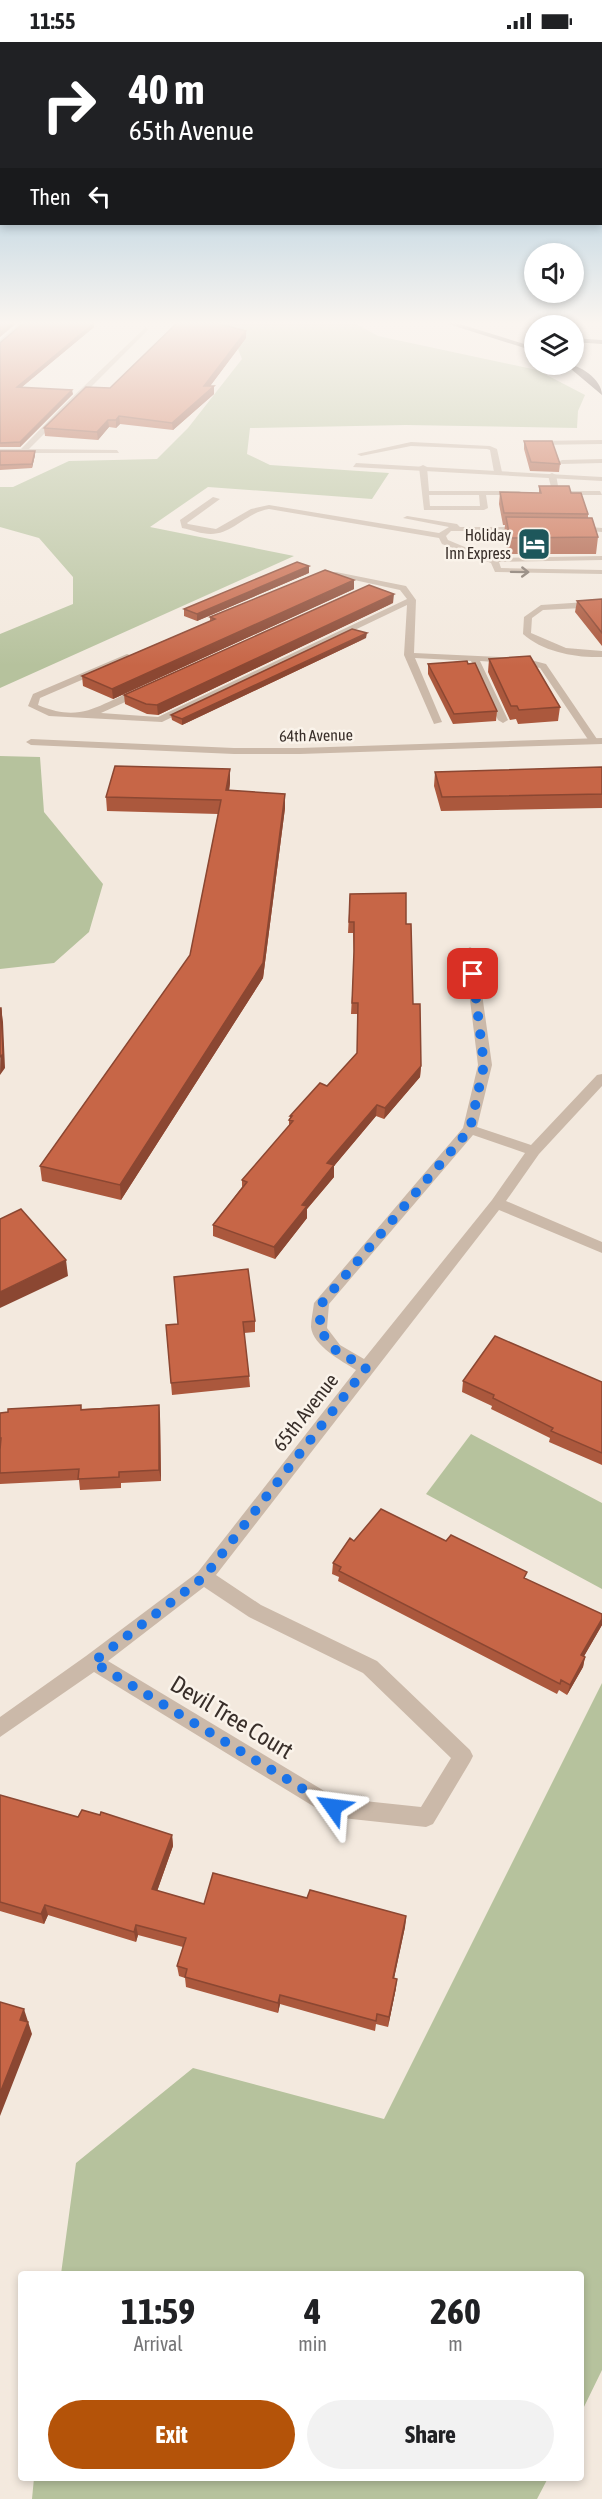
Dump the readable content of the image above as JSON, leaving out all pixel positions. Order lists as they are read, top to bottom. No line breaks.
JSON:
{"streets":{"street":["64th Avenue","65th Avenue","Devil Tree Court"]},"crossings":[["65th Avenue","Devil Tree Court"]],"places":{"hotel":["Holiday Inn Express"]},"page":{"status":"11:55","turn":["40 m","65th Avenue"],"then":"Then","eta":["11:59","Arrival","4","min","260","m"],"buttons":["Exit","Share"]}}
